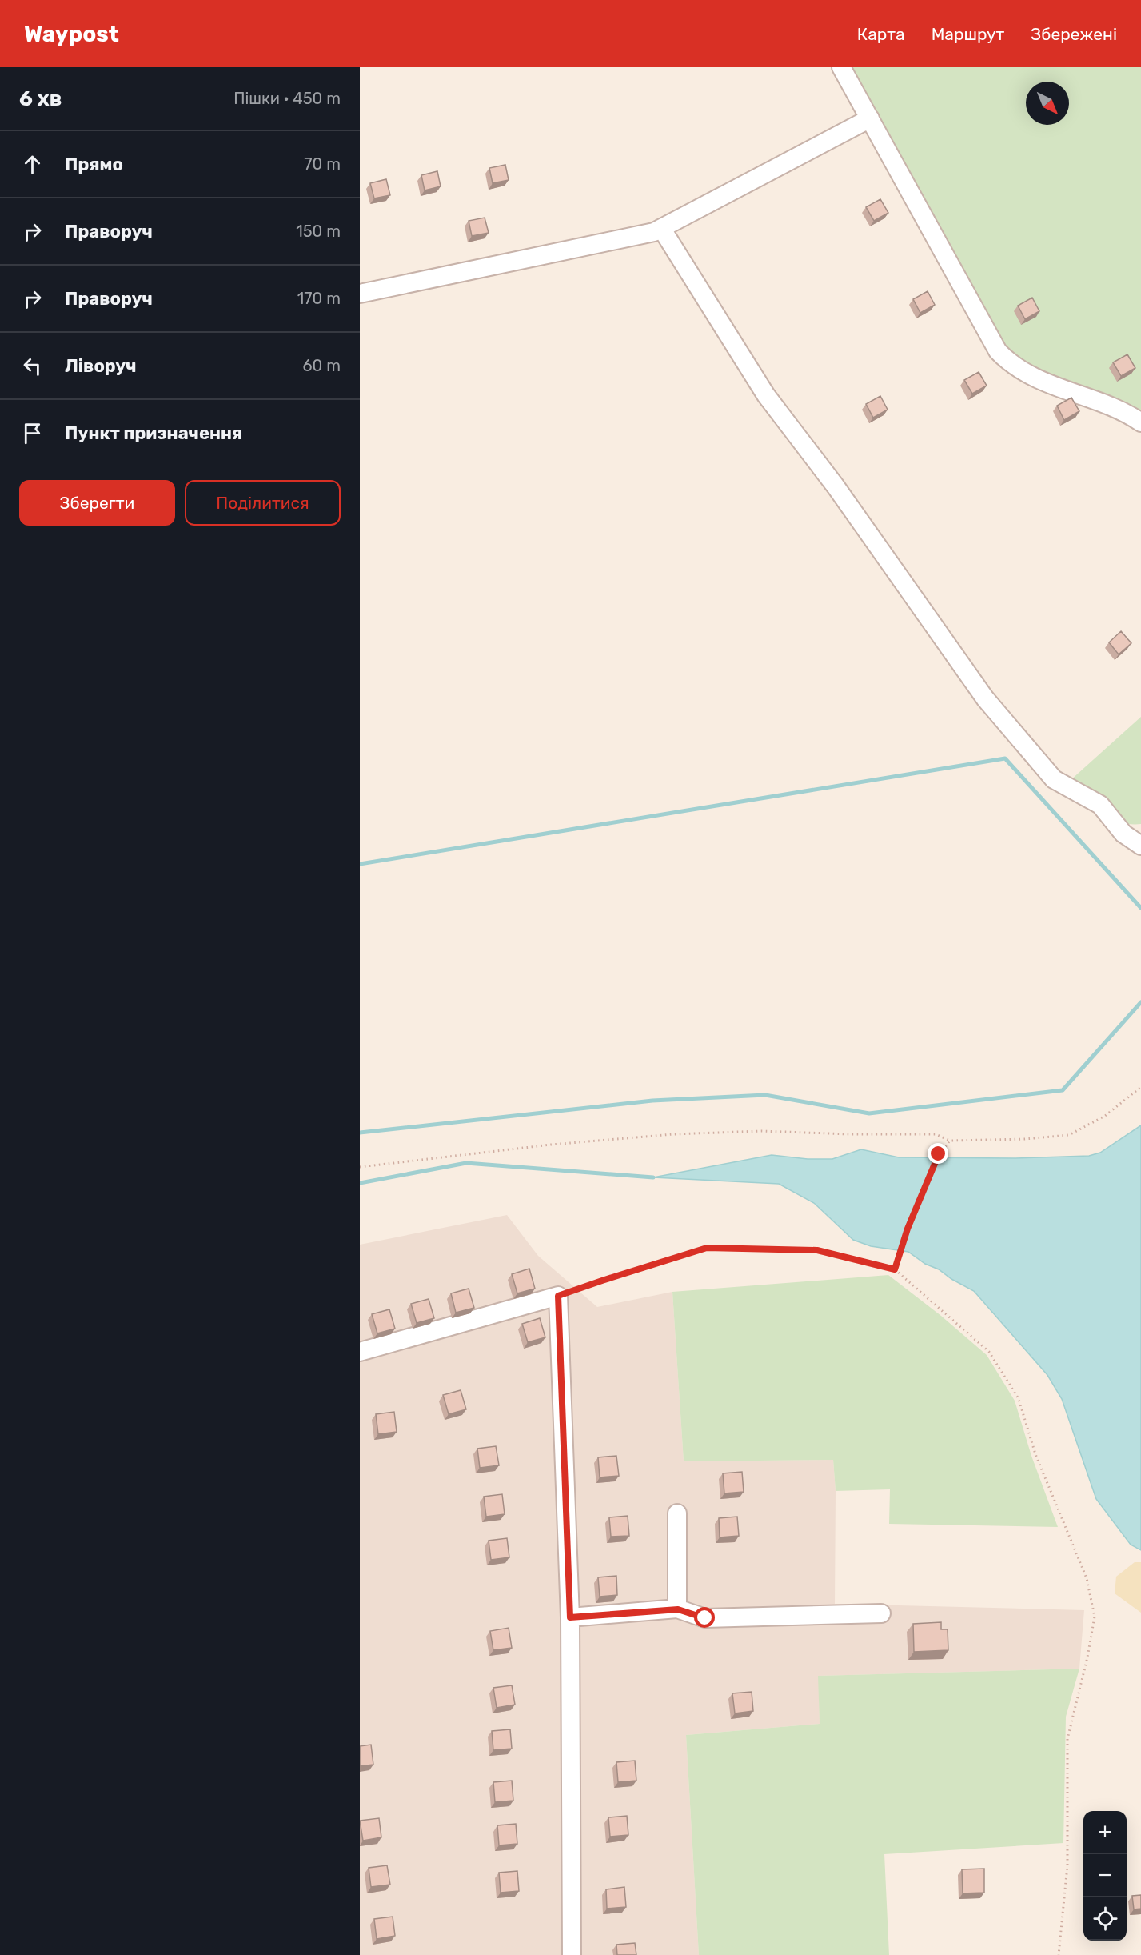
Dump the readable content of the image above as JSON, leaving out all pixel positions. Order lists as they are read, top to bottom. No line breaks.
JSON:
{"north":"bottom right","page":{"header":"Waypost","nav":["Карта","Маршрут","Збережені"],"heading":["6 хв","Пішки · 450 m"],"list":[["Прямо","70 m"],["Праворуч","150 m"],["Праворуч","170 m"],["Ліворуч","60 m"],"Пункт призначення"],"buttons":["Зберегти","Поділитися"],"map_buttons":["+","−"]}}
